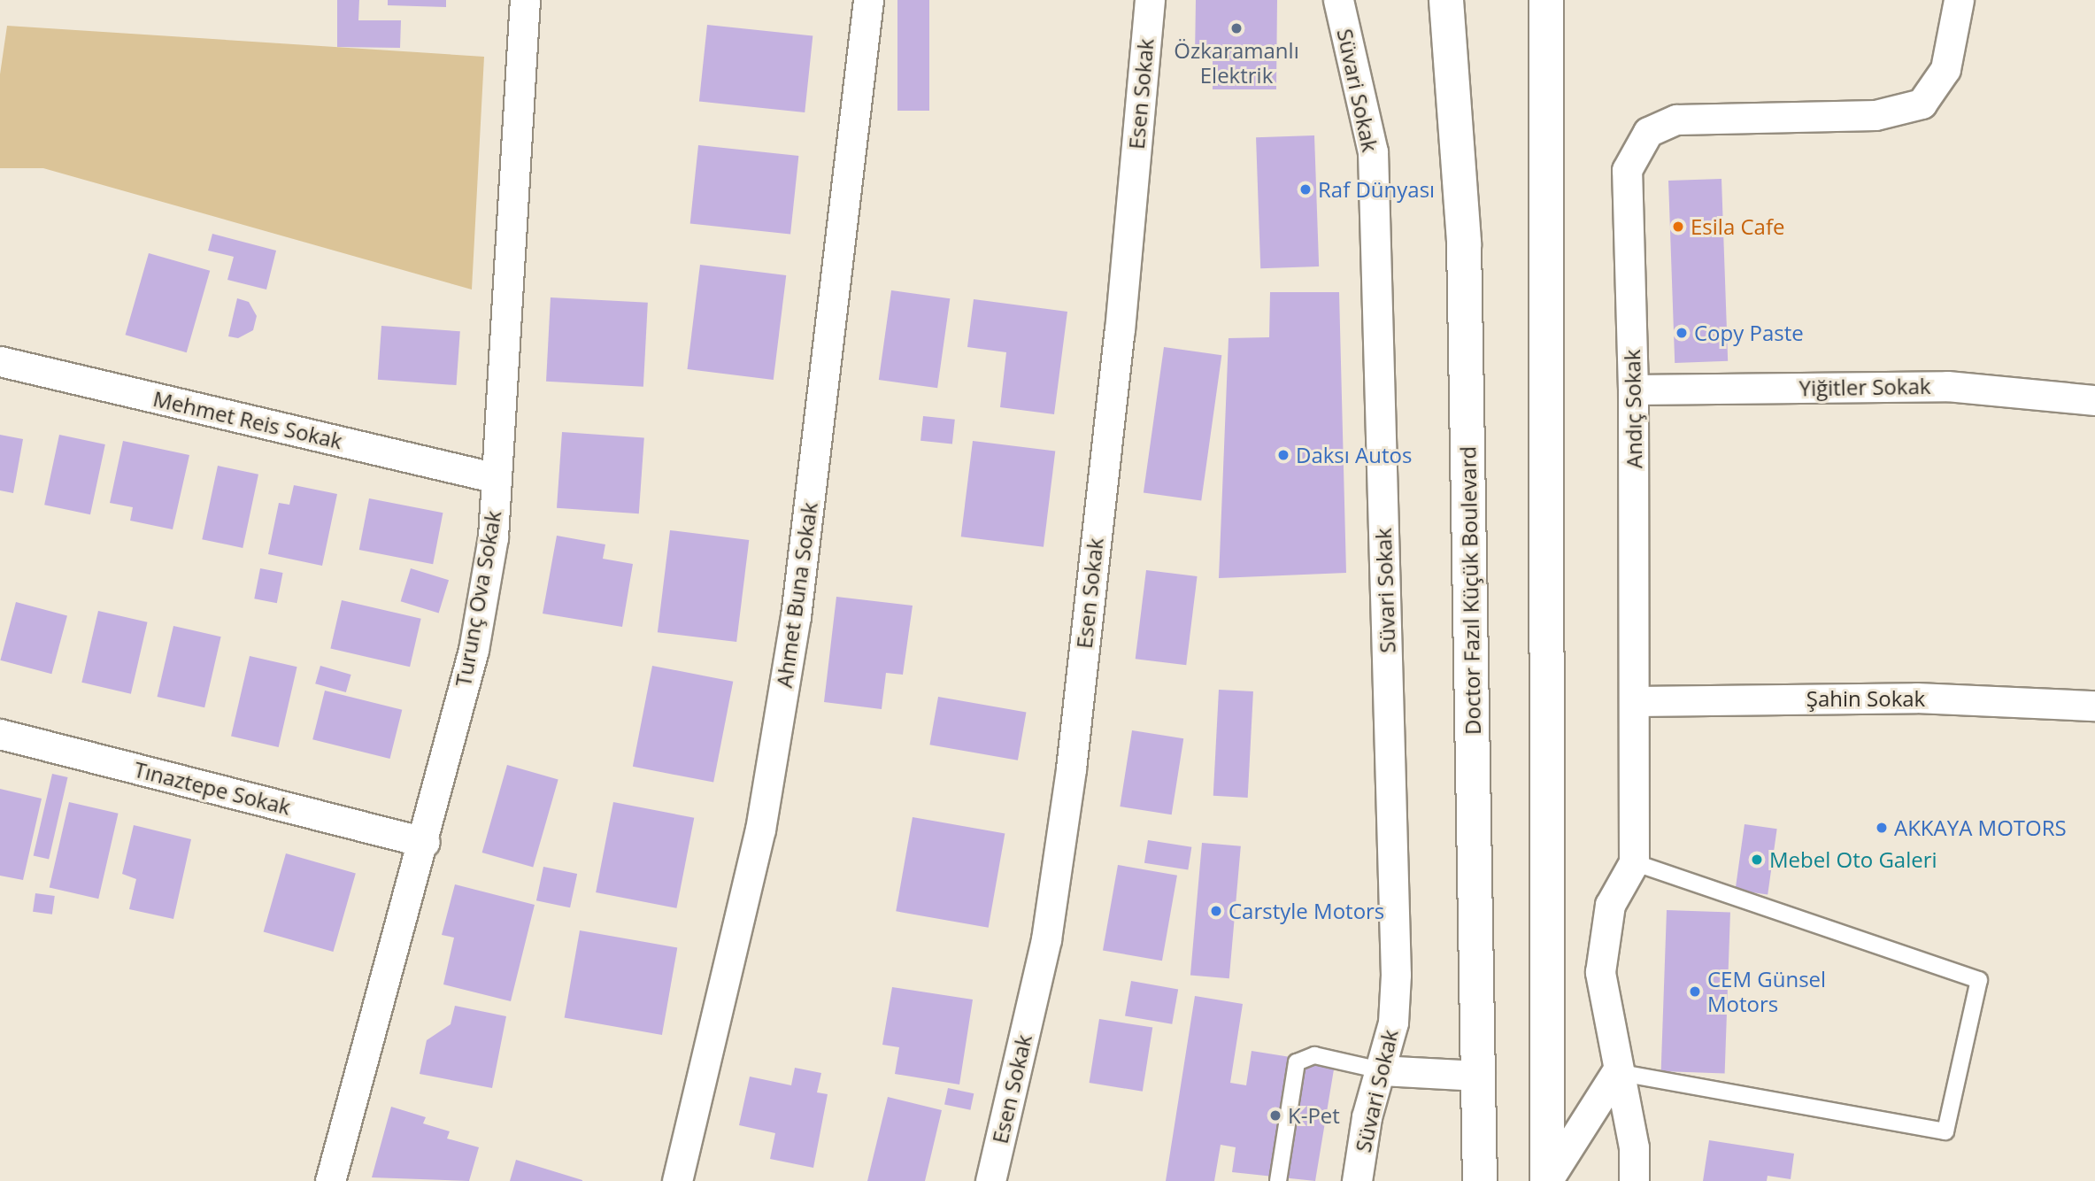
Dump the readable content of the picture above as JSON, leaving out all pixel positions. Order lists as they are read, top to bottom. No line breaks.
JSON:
{"streets":{"highway":["Doctor Fazıl Küçük Boulevard"],"street":["Süvari Sokak","Esen Sokak","Yiğitler Sokak","Andıç Sokak","Mehmet Reis Sokak","Ahmet Buna Sokak","Turunç Ova Sokak","Şahin Sokak","Tınaztepe Sokak"]},"crossings":[["Yiğitler Sokak","Andıç Sokak"],["Andıç Sokak","Şahin Sokak"],["Mehmet Reis Sokak","Turunç Ova Sokak"],["Turunç Ova Sokak","Tınaztepe Sokak"]],"places":["Özkaramanlı Elektrik","Raf Dünyası","Esila Cafe","Copy Paste","Daksı Autos","AKKAYA MOTORS","Mebel Oto Galeri","Carstyle Motors","CEM Günsel Motors","K-Pet"]}
